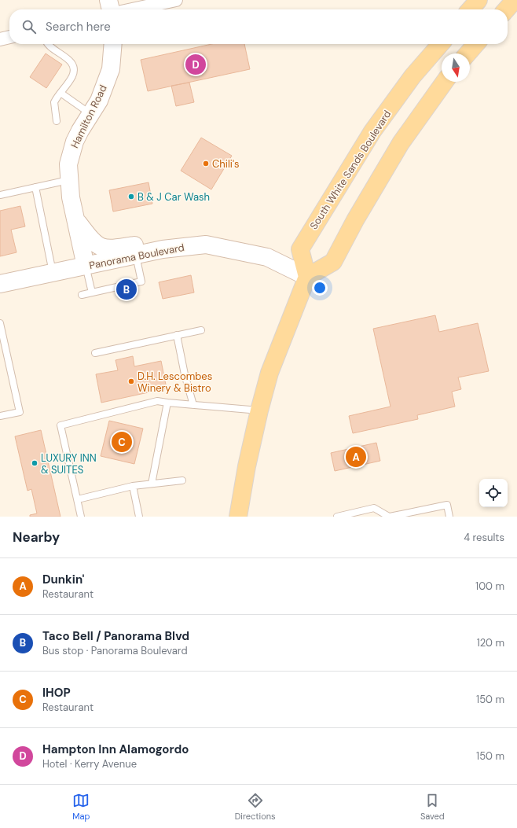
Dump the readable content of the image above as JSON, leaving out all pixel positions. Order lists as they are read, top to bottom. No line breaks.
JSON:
{"streets":{"main road":["Hamilton Road","South White Sands Boulevard","Panorama Boulevard"]},"crossings":[["Hamilton Road","Panorama Boulevard"],["South White Sands Boulevard","Panorama Boulevard"]],"places":["Chili's","B & J Car Wash","D.H. Lescombes Winery & Bistro","LUXURY INN & SUITES"],"north":"bottom","page":{"search":"Search here","pins":["D","B","C","A"],"heading":["Nearby","4 results"],"list":[{"mark":"A","name":"Dunkin'","note":"Restaurant","value":"100 m"},{"mark":"B","name":"Taco Bell / Panorama Blvd","note":"Bus stop · Panorama Boulevard","value":"120 m"},{"mark":"C","name":"IHOP","note":"Restaurant","value":"150 m"},{"mark":"D","name":"Hampton Inn Alamogordo","note":"Hotel · Kerry Avenue","value":"150 m"}],"nav":["Map","Directions","Saved"]}}
